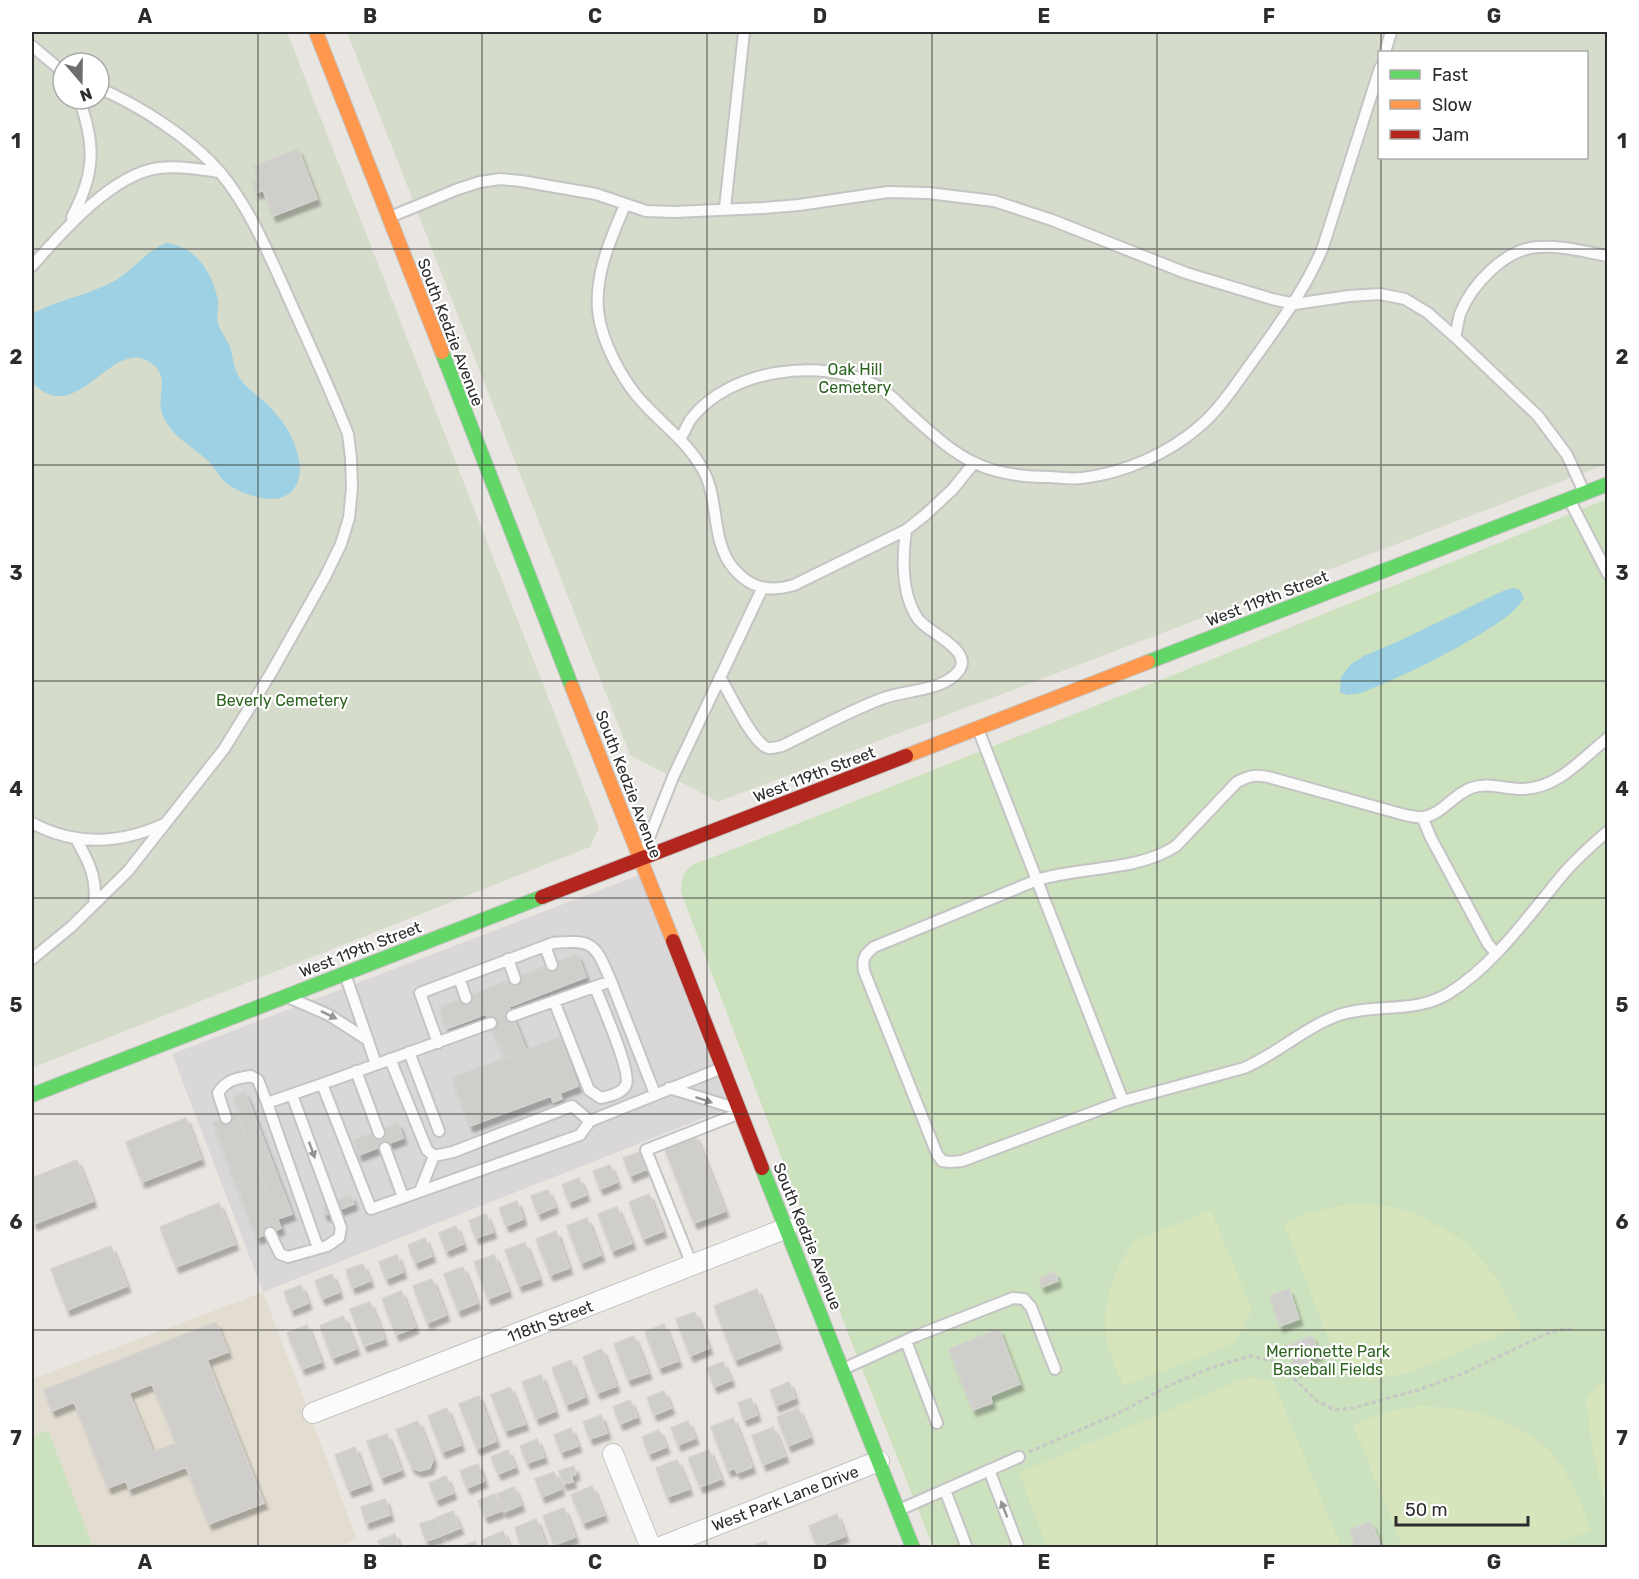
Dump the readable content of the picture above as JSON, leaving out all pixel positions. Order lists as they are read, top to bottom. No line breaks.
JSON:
{"streets":{"street":["South Kedzie Avenue","West 119th Street","118th Street","West Park Lane Drive"]},"crossings":[["South Kedzie Avenue","West 119th Street"],["South Kedzie Avenue","118th Street"],["South Kedzie Avenue","West Park Lane Drive"]],"parks":["Oak Hill Cemetery","Beverly Cemetery","Merrionette Park Baseball Fields"],"legend":["Fast","Slow","Jam"],"scale_bar":"50 m","north":"bottom","grid":{"columns":["A","B","C","D","E","F","G"],"rows":["1","2","3","4","5","6","7"]}}
